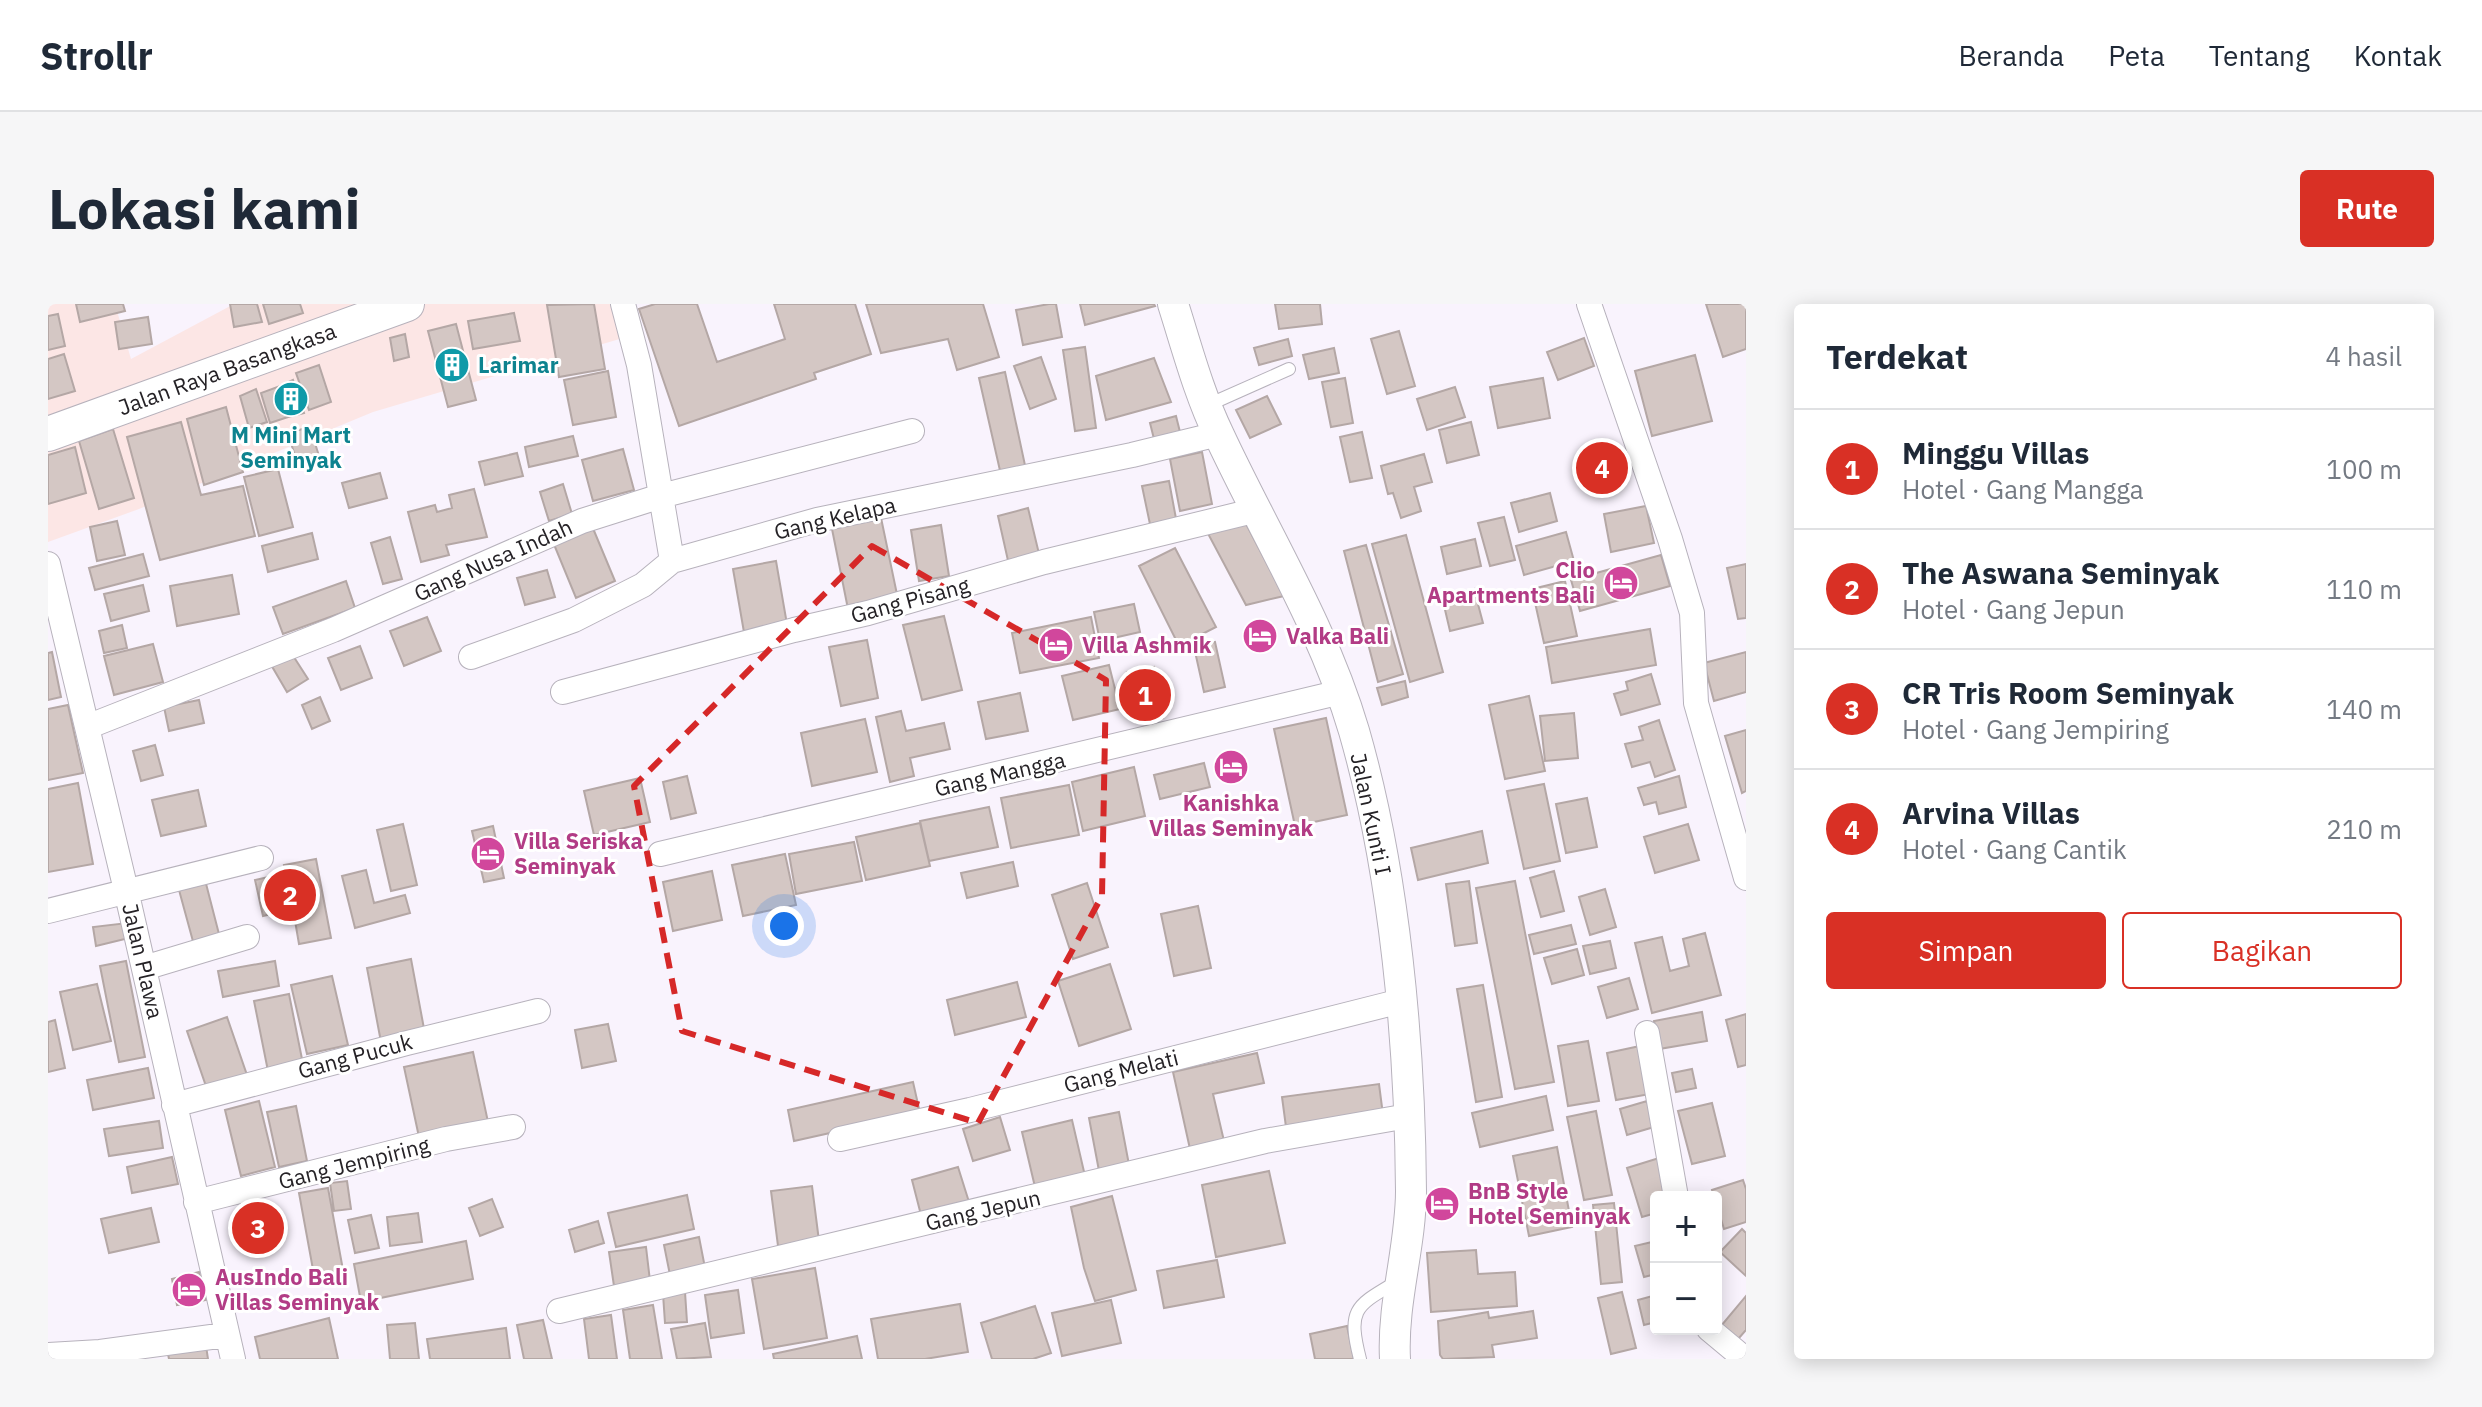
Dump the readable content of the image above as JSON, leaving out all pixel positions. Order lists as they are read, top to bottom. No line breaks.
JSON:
{"streets":{"main road":["Jalan Raya Basangkasa"],"street":["Gang Kelapa","Gang Nusa Indah","Gang Pisang","Gang Mangga","Jalan Kunti I","Jalan Plawa","Gang Pucuk","Gang Melati","Gang Jempiring","Gang Jepun"]},"crossings":[["Gang Kelapa","Jalan Kunti I"],["Gang Nusa Indah","Jalan Plawa"],["Gang Pisang","Jalan Kunti I"],["Gang Mangga","Jalan Kunti I"],["Jalan Kunti I","Gang Melati"],["Jalan Kunti I","Gang Jepun"],["Jalan Plawa","Gang Pucuk"],["Jalan Plawa","Gang Jempiring"]],"places":{"building":["Larimar","M Mini Mart Seminyak"],"hotel":["Clio Apartments Bali","Valka Bali","Villa Ashmik","Kanishka Villas Seminyak","Villa Seriska Seminyak","BnB Style Hotel Seminyak","AusIndo Bali Villas Seminyak"]},"page":{"header":"Strollr","nav":["Beranda","Peta","Tentang","Kontak"],"buttons":["Rute",["Simpan","Bagikan"]],"title":"Lokasi kami","heading":["Terdekat","4 hasil"],"list":[{"mark":"1","name":"Minggu Villas","note":"Hotel · Gang Mangga","value":"100 m"},{"mark":"2","name":"The Aswana Seminyak","note":"Hotel · Gang Jepun","value":"110 m"},{"mark":"3","name":"CR Tris Room Seminyak","note":"Hotel · Gang Jempiring","value":"140 m"},{"mark":"4","name":"Arvina Villas","note":"Hotel · Gang Cantik","value":"210 m"}],"pins":["4","1","2","3"],"map_buttons":["+","−"]}}
